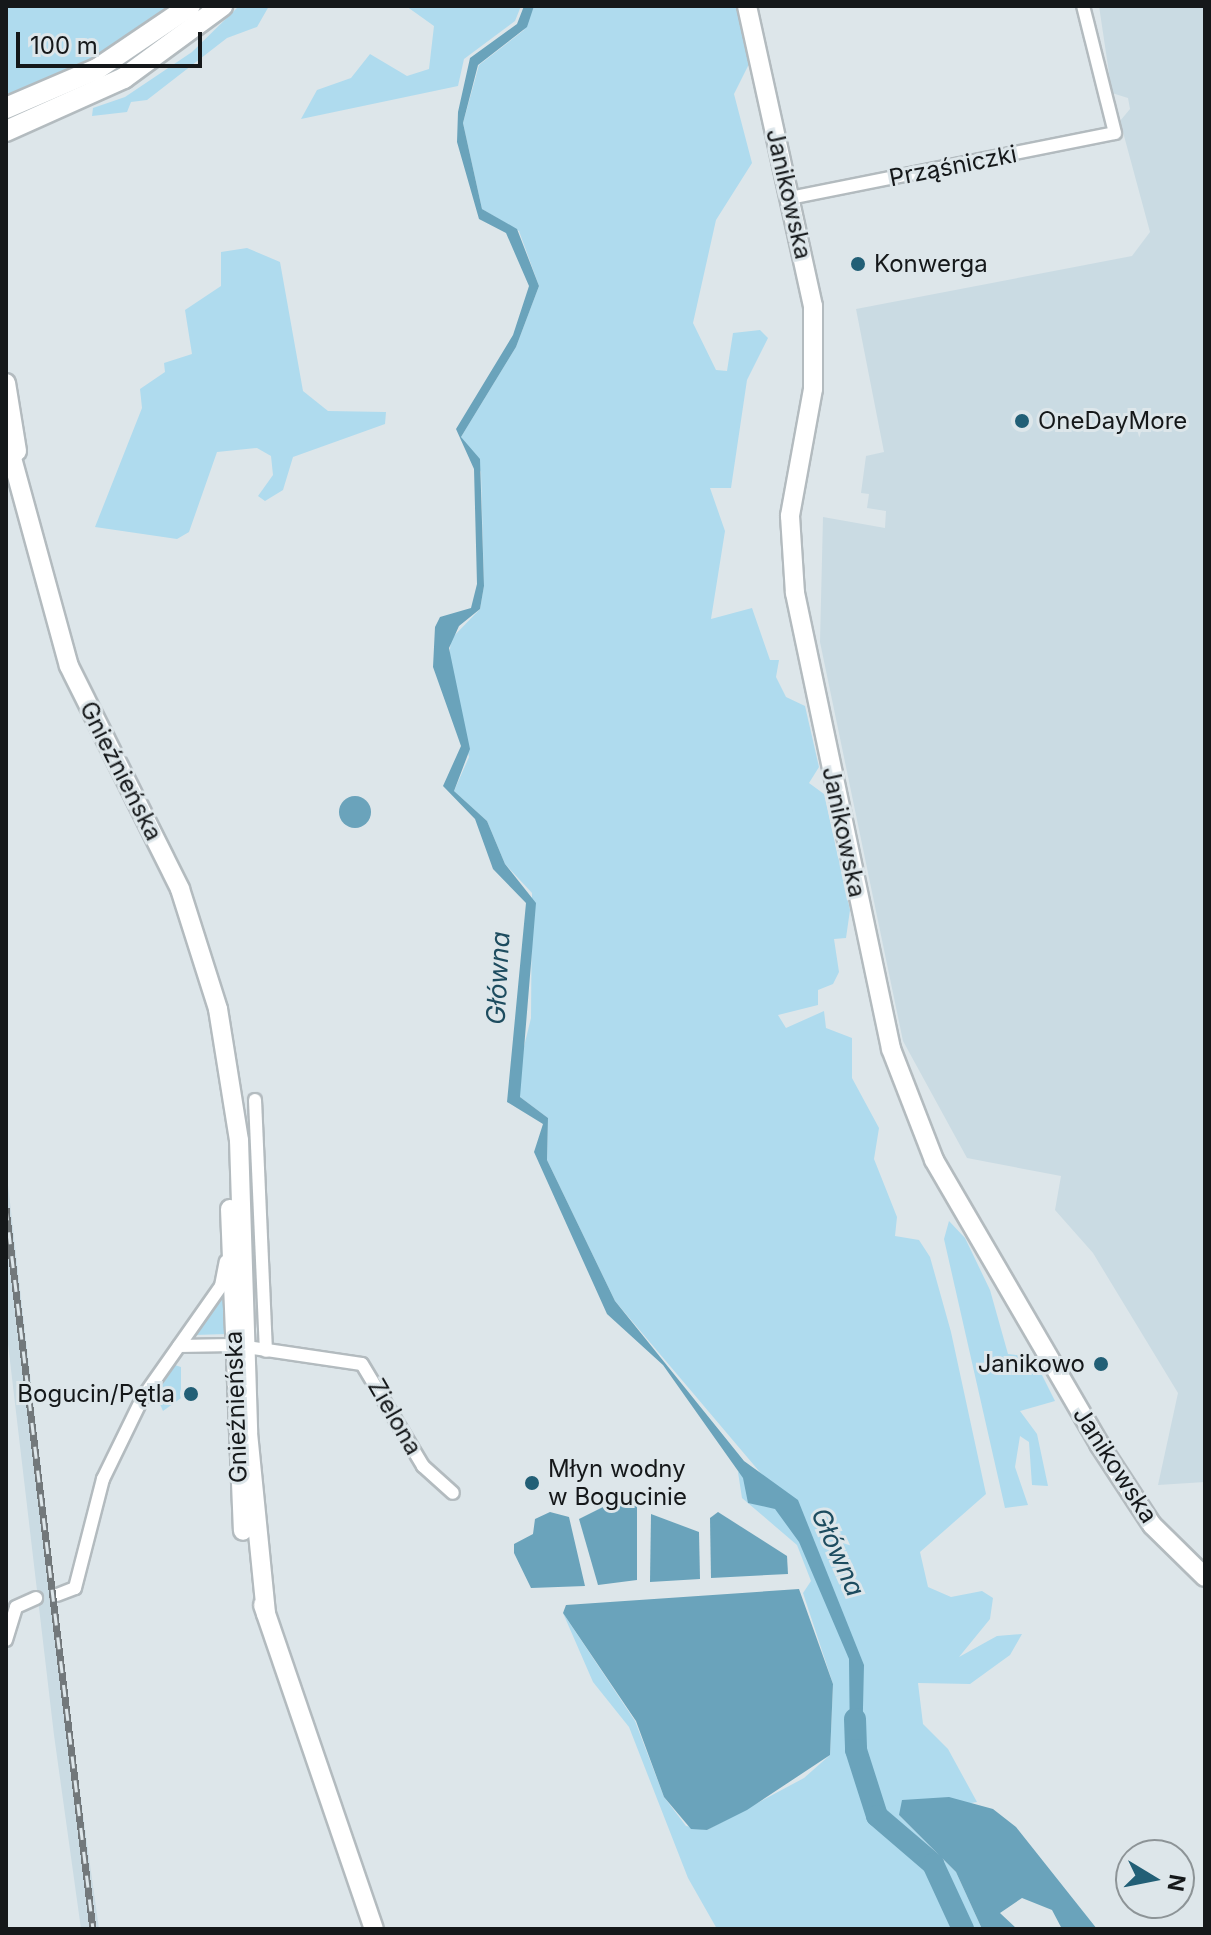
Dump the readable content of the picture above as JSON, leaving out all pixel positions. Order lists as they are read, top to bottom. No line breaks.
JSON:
{"streets":{"main road":["Janikowska","Gnieźnieńska"],"street":["Prząśniczki","Zielona"]},"crossings":[["Prząśniczki","Janikowska"],["Gnieźnieńska","Zielona"]],"water":["Główna"],"places":["Konwerga","OneDayMore","Janikowo","Bogucin/Pętla","Młyn wodny w Bogucinie"],"scale_bar":"100 m","north":"right"}
